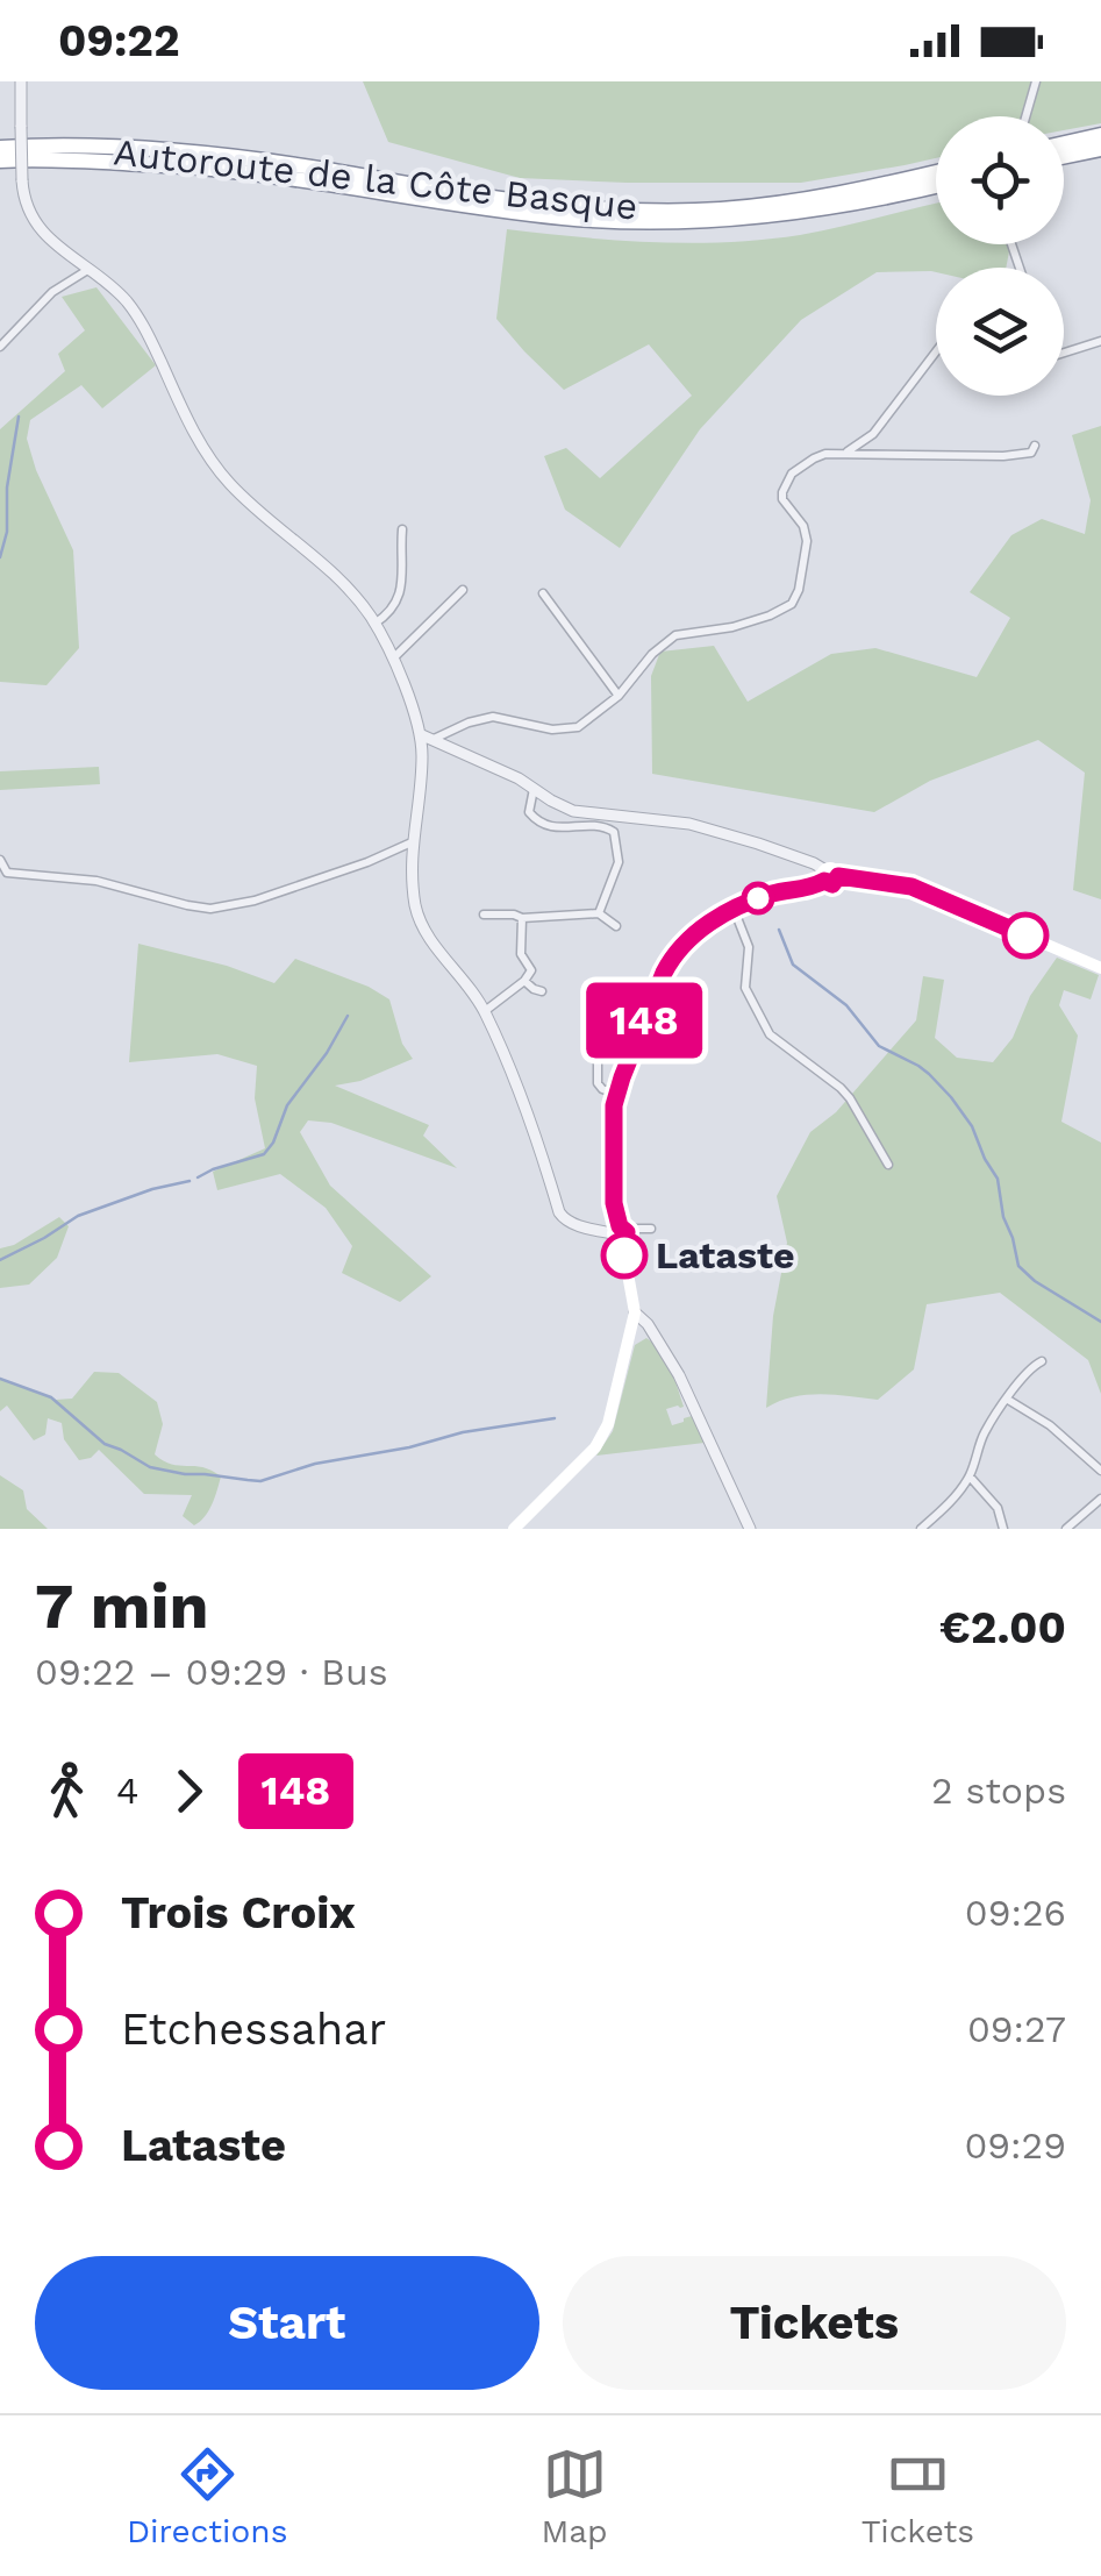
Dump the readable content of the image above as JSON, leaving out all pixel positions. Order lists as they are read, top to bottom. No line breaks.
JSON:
{"streets":{"highway":["Autoroute de la Côte Basque"]},"places":["Lataste"],"lines":["bus line 148"],"page":{"status":"09:22","on_map":"148","heading":["7 min","09:22 – 09:29 · Bus","€2.00"],"legs":["4","148","2 stops"],"list":[{"name":"Trois Croix","value":"09:26"},{"name":"Etchessahar","value":"09:27"},{"name":"Lataste","value":"09:29"}],"buttons":["Start","Tickets"],"tabs":["Directions","Map","Tickets"]}}
